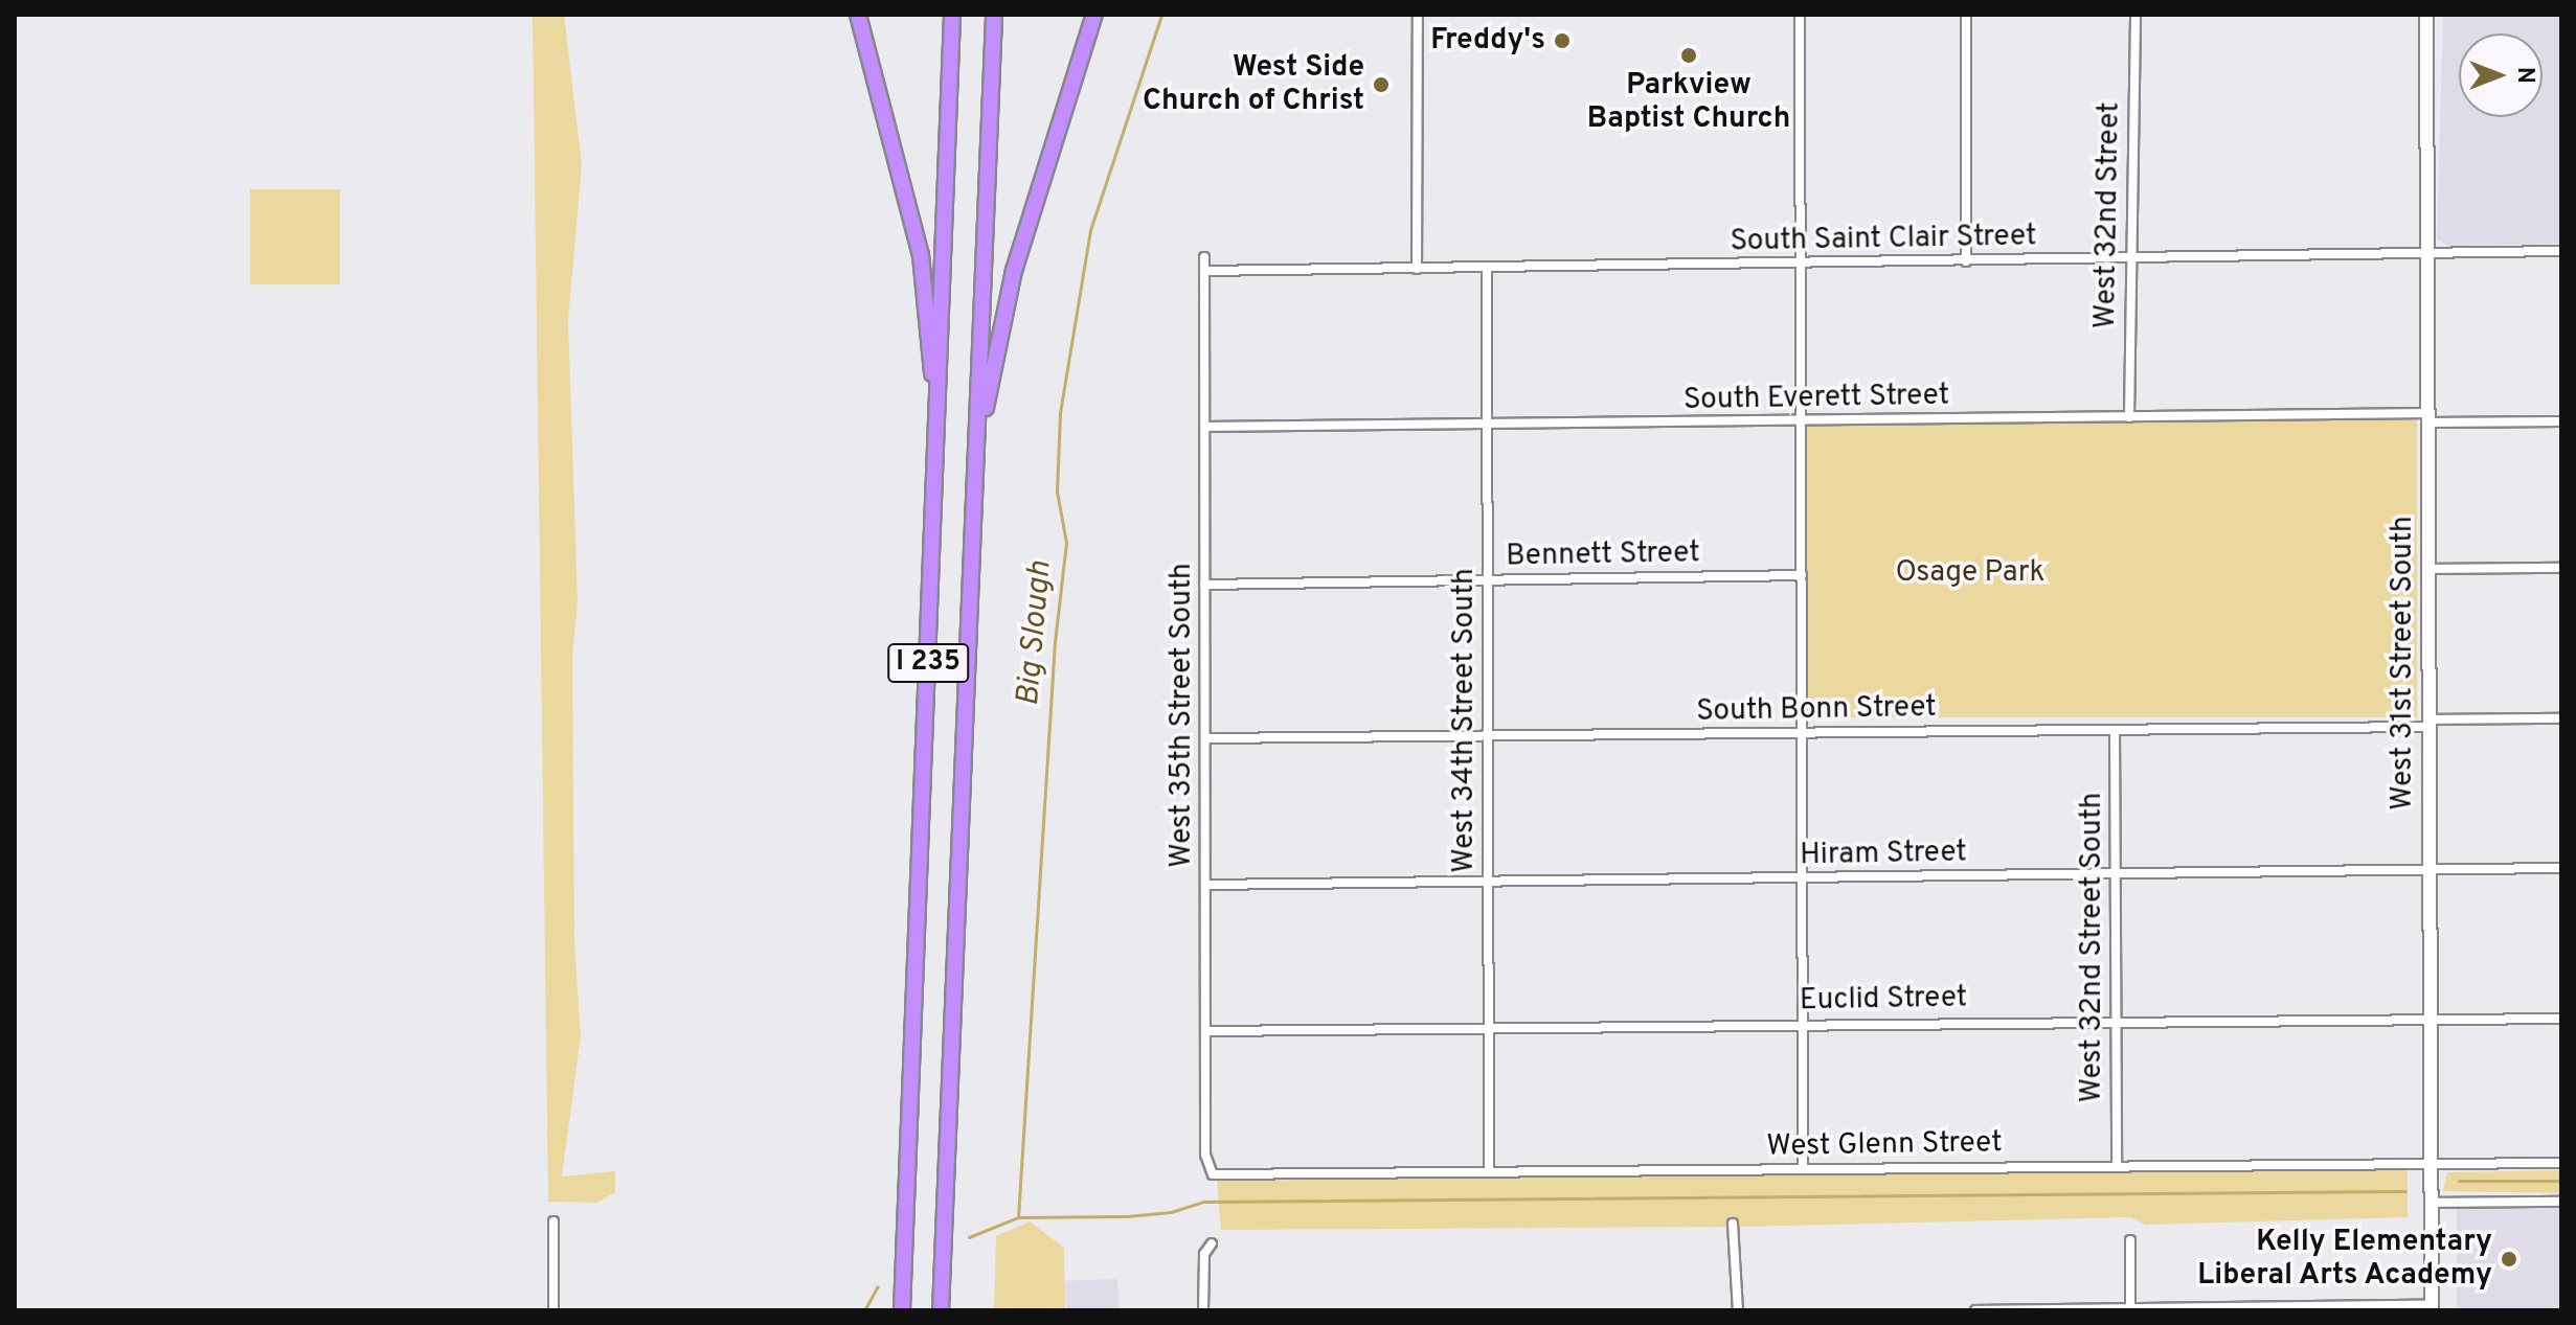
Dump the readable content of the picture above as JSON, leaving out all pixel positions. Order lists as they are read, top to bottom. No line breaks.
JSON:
{"streets":{"highway":["I 235"],"street":["West 32nd Street","South Saint Clair Street","South Everett Street","Bennett Street","West 31st Street South","South Bonn Street","West 35th Street South","West 34th Street South","Hiram Street","West 32nd Street South","Euclid Street","West Glenn Street"]},"crossings":[["West 32nd Street","South Saint Clair Street"],["West 32nd Street","South Everett Street"],["South Saint Clair Street","West 31st Street South"],["South Saint Clair Street","West 35th Street South"],["South Saint Clair Street","West 34th Street South"],["South Everett Street","West 31st Street South"],["South Everett Street","West 35th Street South"],["South Everett Street","West 34th Street South"],["Bennett Street","West 35th Street South"],["Bennett Street","West 34th Street South"],["West 31st Street South","South Bonn Street"],["West 31st Street South","Hiram Street"],["West 31st Street South","Euclid Street"],["West 31st Street South","West Glenn Street"],["South Bonn Street","West 35th Street South"],["South Bonn Street","West 34th Street South"],["South Bonn Street","West 32nd Street South"],["West 35th Street South","Hiram Street"],["West 35th Street South","Euclid Street"],["West 35th Street South","West Glenn Street"],["West 34th Street South","Hiram Street"],["West 34th Street South","Euclid Street"],["West 34th Street South","West Glenn Street"],["Hiram Street","West 32nd Street South"],["West 32nd Street South","Euclid Street"],["West 32nd Street South","West Glenn Street"]],"water":["Big Slough"],"parks":["Osage Park"],"places":["Freddy's","Parkview Baptist Church","West Side Church of Christ","Kelly Elementary Liberal Arts Academy"],"north":"right"}
